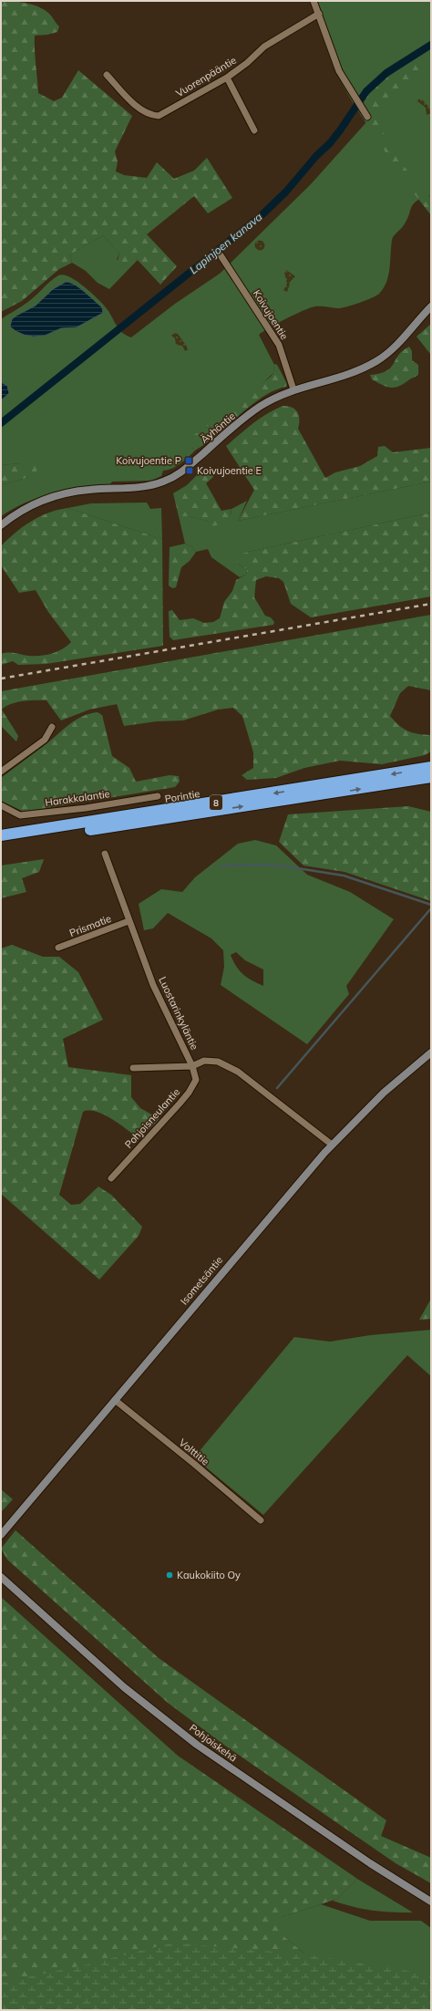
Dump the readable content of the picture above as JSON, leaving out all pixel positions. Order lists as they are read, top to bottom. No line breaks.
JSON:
{"streets":{"highway":["Porintie","8"],"main road":["Äyhöntie","Isometsäntie","Pohjoiskehä"],"street":["Vuorenpääntie","Koivujoentie","Harakkalantie","Prismatie","Luostarinkyläntie","Pohjoisneulantie","Volttitie"]},"crossings":[["Koivujoentie","Äyhöntie"],["Prismatie","Luostarinkyläntie"],["Luostarinkyläntie","Pohjoisneulantie"],["Luostarinkyläntie","Isometsäntie"],["Isometsäntie","Volttitie"]],"water":["Lapinjoen kanava"],"places":{"transit":["Koivujoentie P","Koivujoentie E"],"other":["Kaukokiito Oy"]}}
